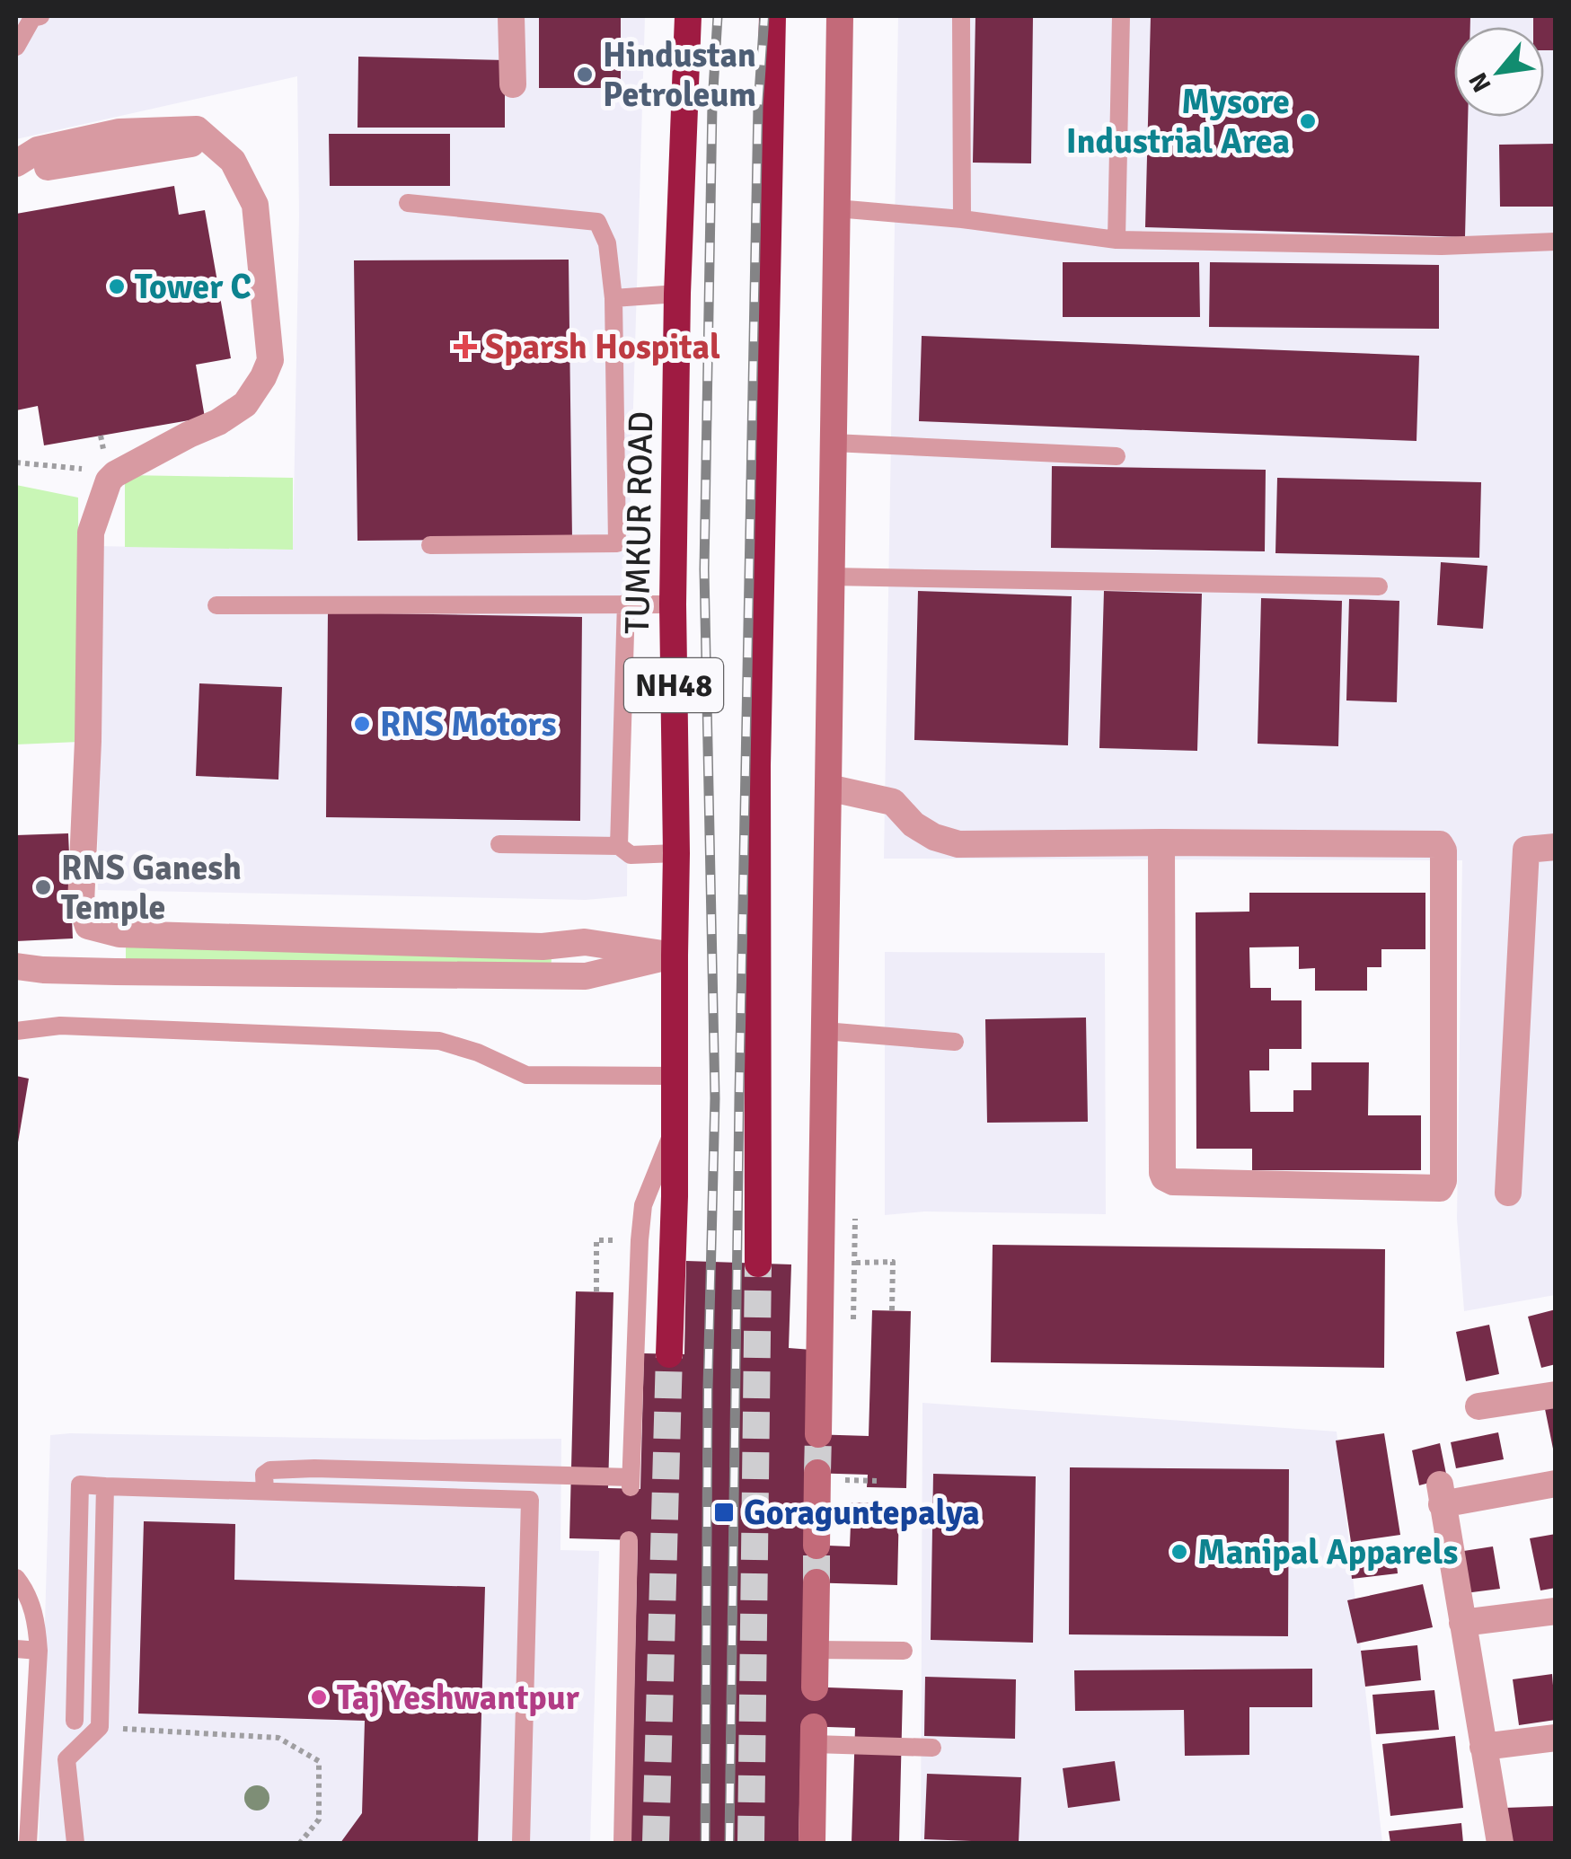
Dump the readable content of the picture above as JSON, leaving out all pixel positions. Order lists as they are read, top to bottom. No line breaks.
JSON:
{"streets":{"highway":["TUMKUR ROAD","NH48"]},"places":{"other":["Hindustan Petroleum","Mysore Industrial Area","Tower C","RNS Motors","RNS Ganesh Temple","Manipal Apparels","Taj Yeshwantpur"],"health":["Sparsh Hospital"],"transit":["Goraguntepalya"]},"north":"bottom left"}
